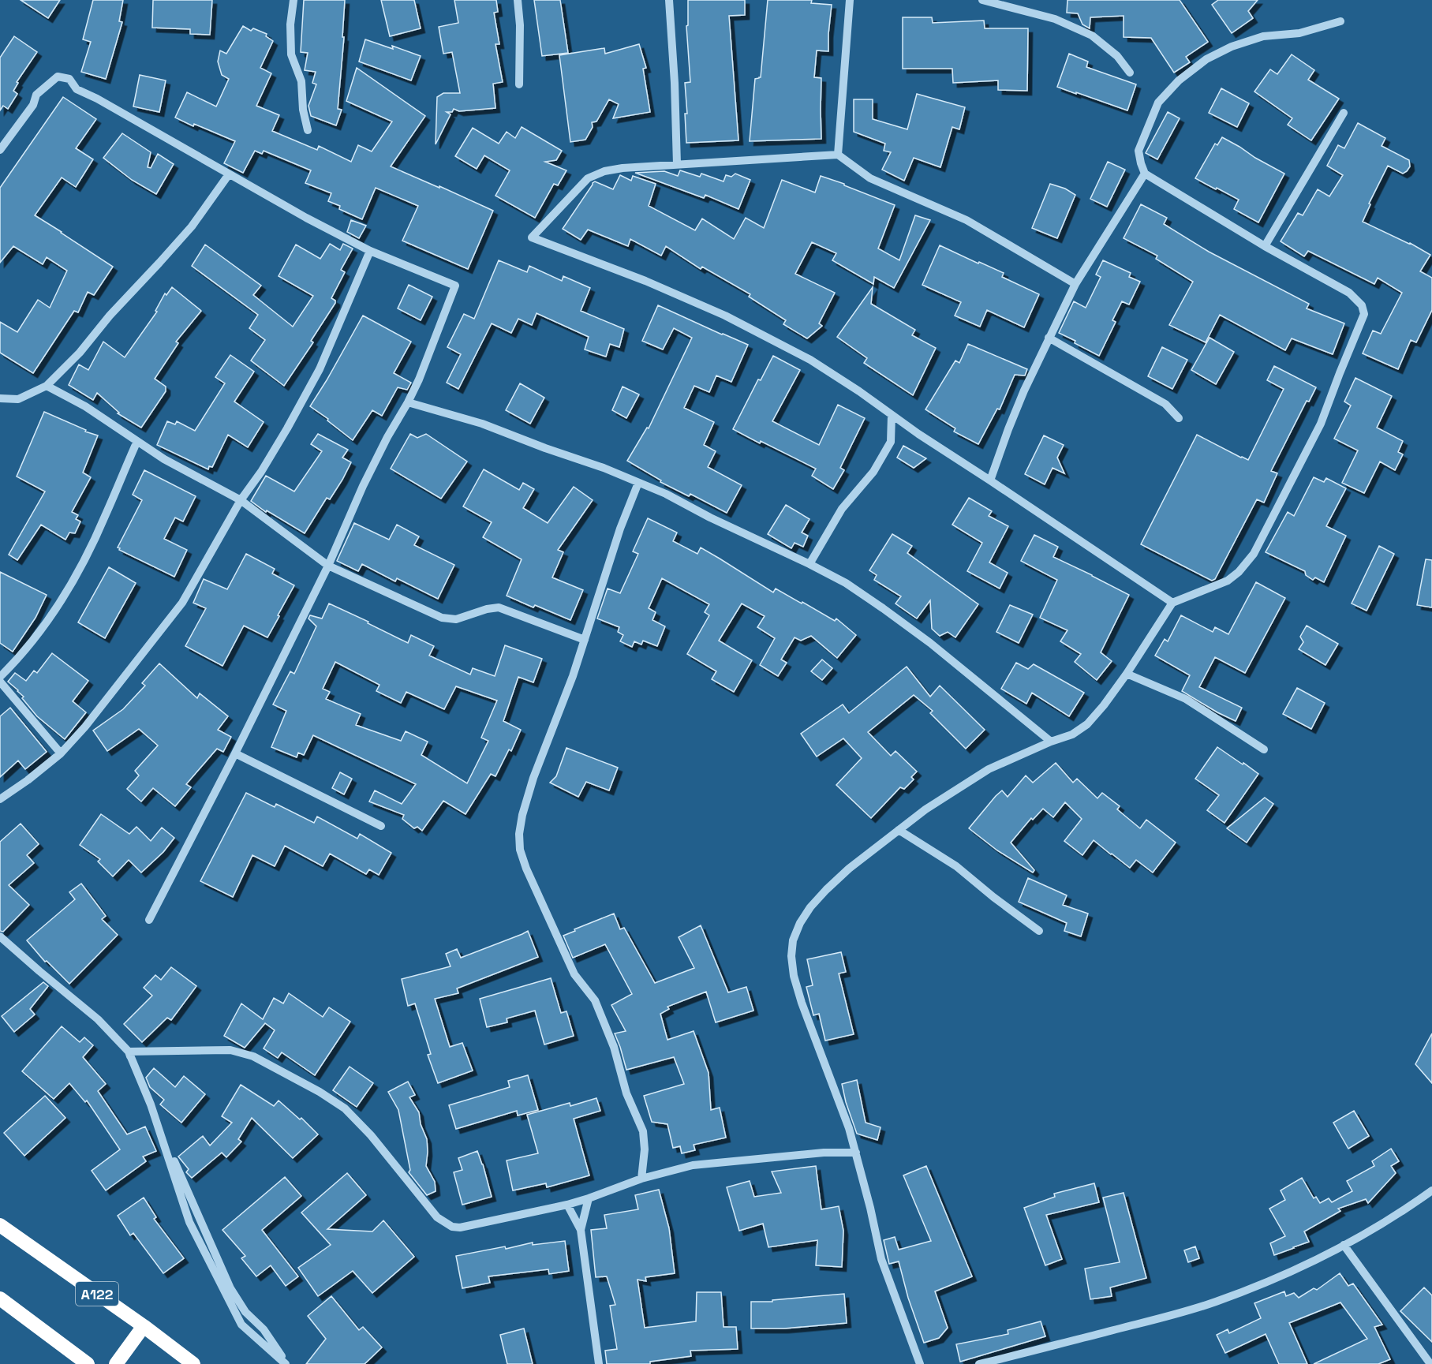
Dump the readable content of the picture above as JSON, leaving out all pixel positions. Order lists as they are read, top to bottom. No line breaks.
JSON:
{"streets":{"highway":["A122"]}}
